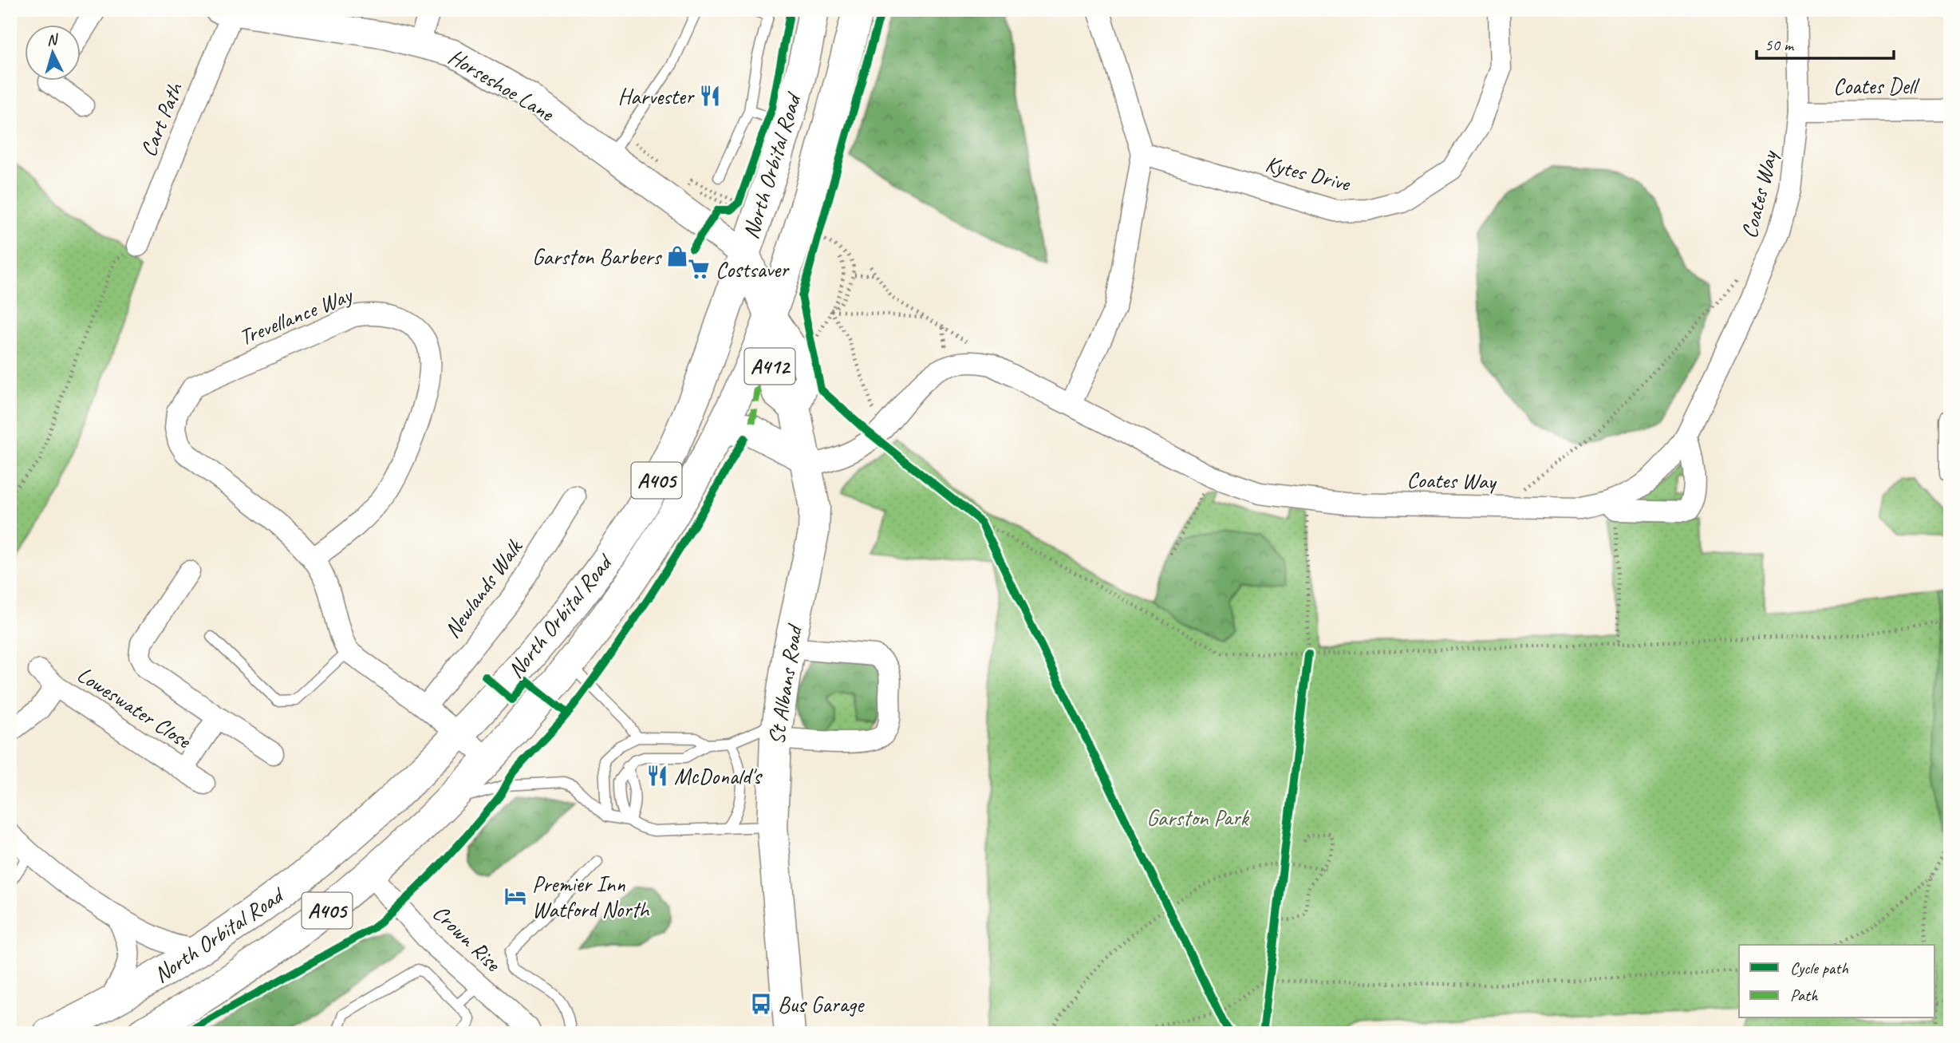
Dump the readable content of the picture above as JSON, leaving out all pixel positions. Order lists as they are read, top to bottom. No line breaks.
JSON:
{"streets":{"main road":["North Orbital Road","A412","A405","St Albans Road"],"street":["Horseshoe Lane","Coates Dell","Cart Path","Kytes Drive","Coates Way","Trevellance Way","Newlands Walk","Loweswater Close","Crown Rise"]},"crossings":[["Horseshoe Lane","Cart Path"],["Horseshoe Lane","North Orbital Road"],["Horseshoe Lane","St Albans Road"],["Coates Dell","Coates Way"],["North Orbital Road","St Albans Road"],["North Orbital Road","Crown Rise"],["Coates Way","St Albans Road"]],"parks":["Garston Park"],"places":{"restaurant":["Harvester","McDonald's"],"shop":["Garston Barbers"],"supermarket":["Costsaver"],"hotel":["Premier Inn Watford North"],"bus stop":["Bus Garage"]},"legend":["Cycle path","Path"],"scale_bar":"50 m","north":"top"}
